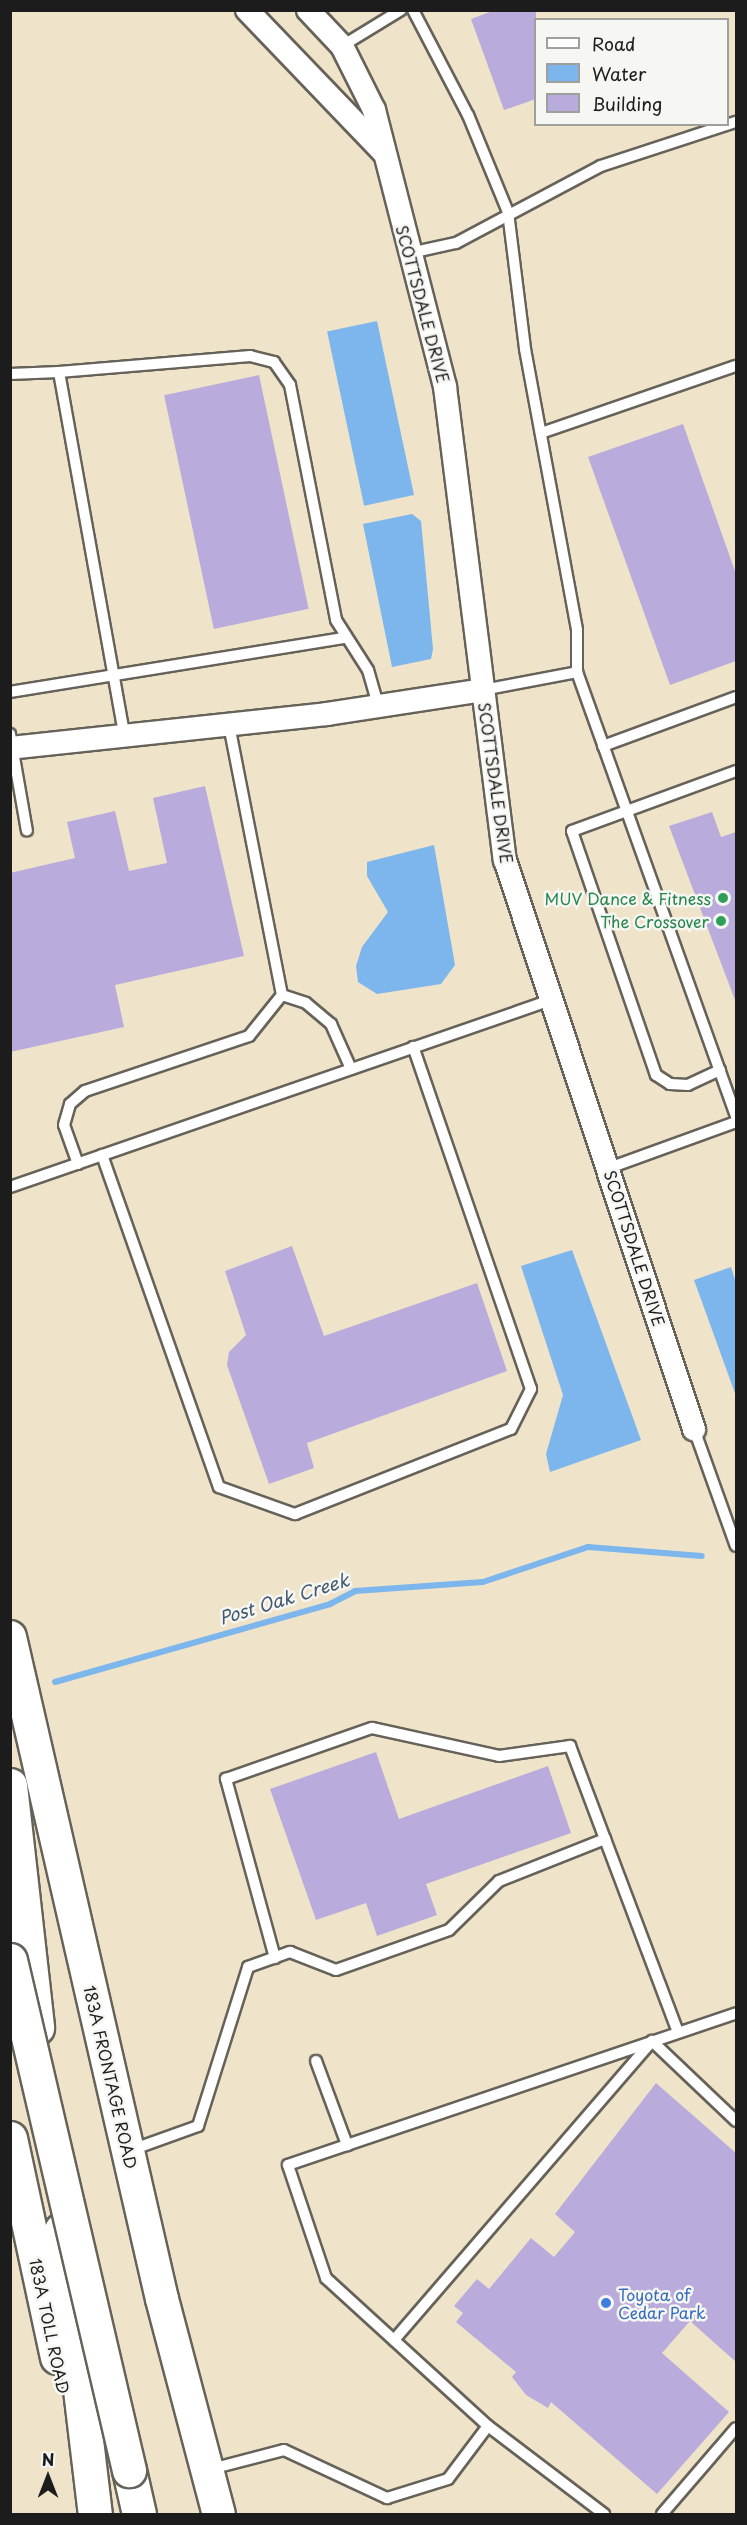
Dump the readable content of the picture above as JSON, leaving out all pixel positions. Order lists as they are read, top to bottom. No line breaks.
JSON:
{"streets":{"highway":["183A TOLL ROAD"],"main road":["183A FRONTAGE ROAD"],"street":["SCOTTSDALE DRIVE"]},"water":["Post Oak Creek"],"places":["MUV Dance & Fitness","The Crossover","Toyota of Cedar Park"],"legend":["Road","Water","Building"],"north":"top"}
